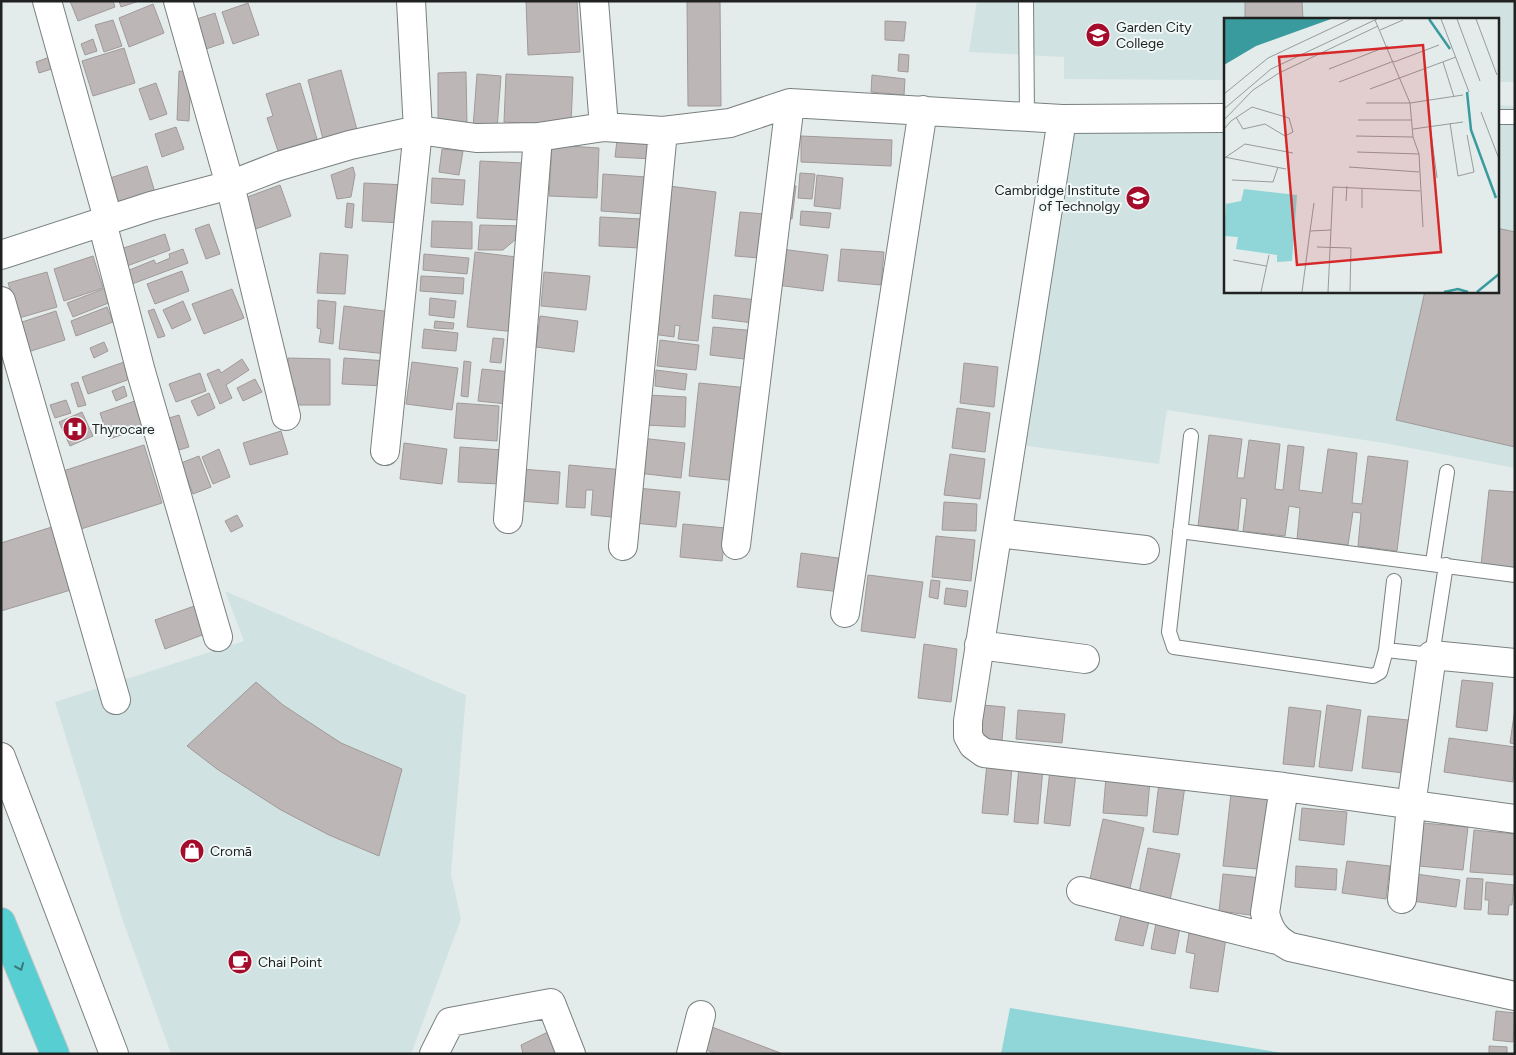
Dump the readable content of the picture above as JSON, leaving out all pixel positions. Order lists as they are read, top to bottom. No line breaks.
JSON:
{"places":{"school or university":["Garden City College","Cambridge Institute of Technolgy"],"hospital":["Thyrocare"],"shop":["Cromā"],"cafe":["Chai Point"]}}
